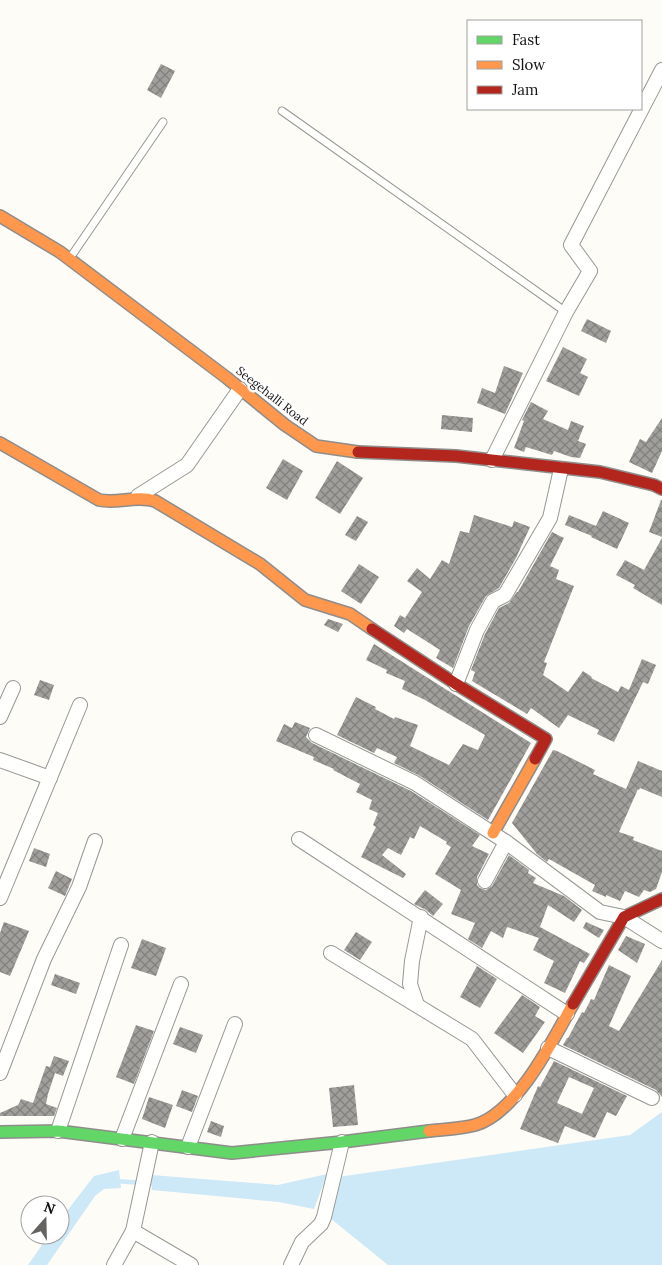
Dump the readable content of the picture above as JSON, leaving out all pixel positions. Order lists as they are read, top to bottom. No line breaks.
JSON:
{"streets":{"street":["Seegehalli Road"]},"legend":["Fast","Slow","Jam"],"north":"top"}
